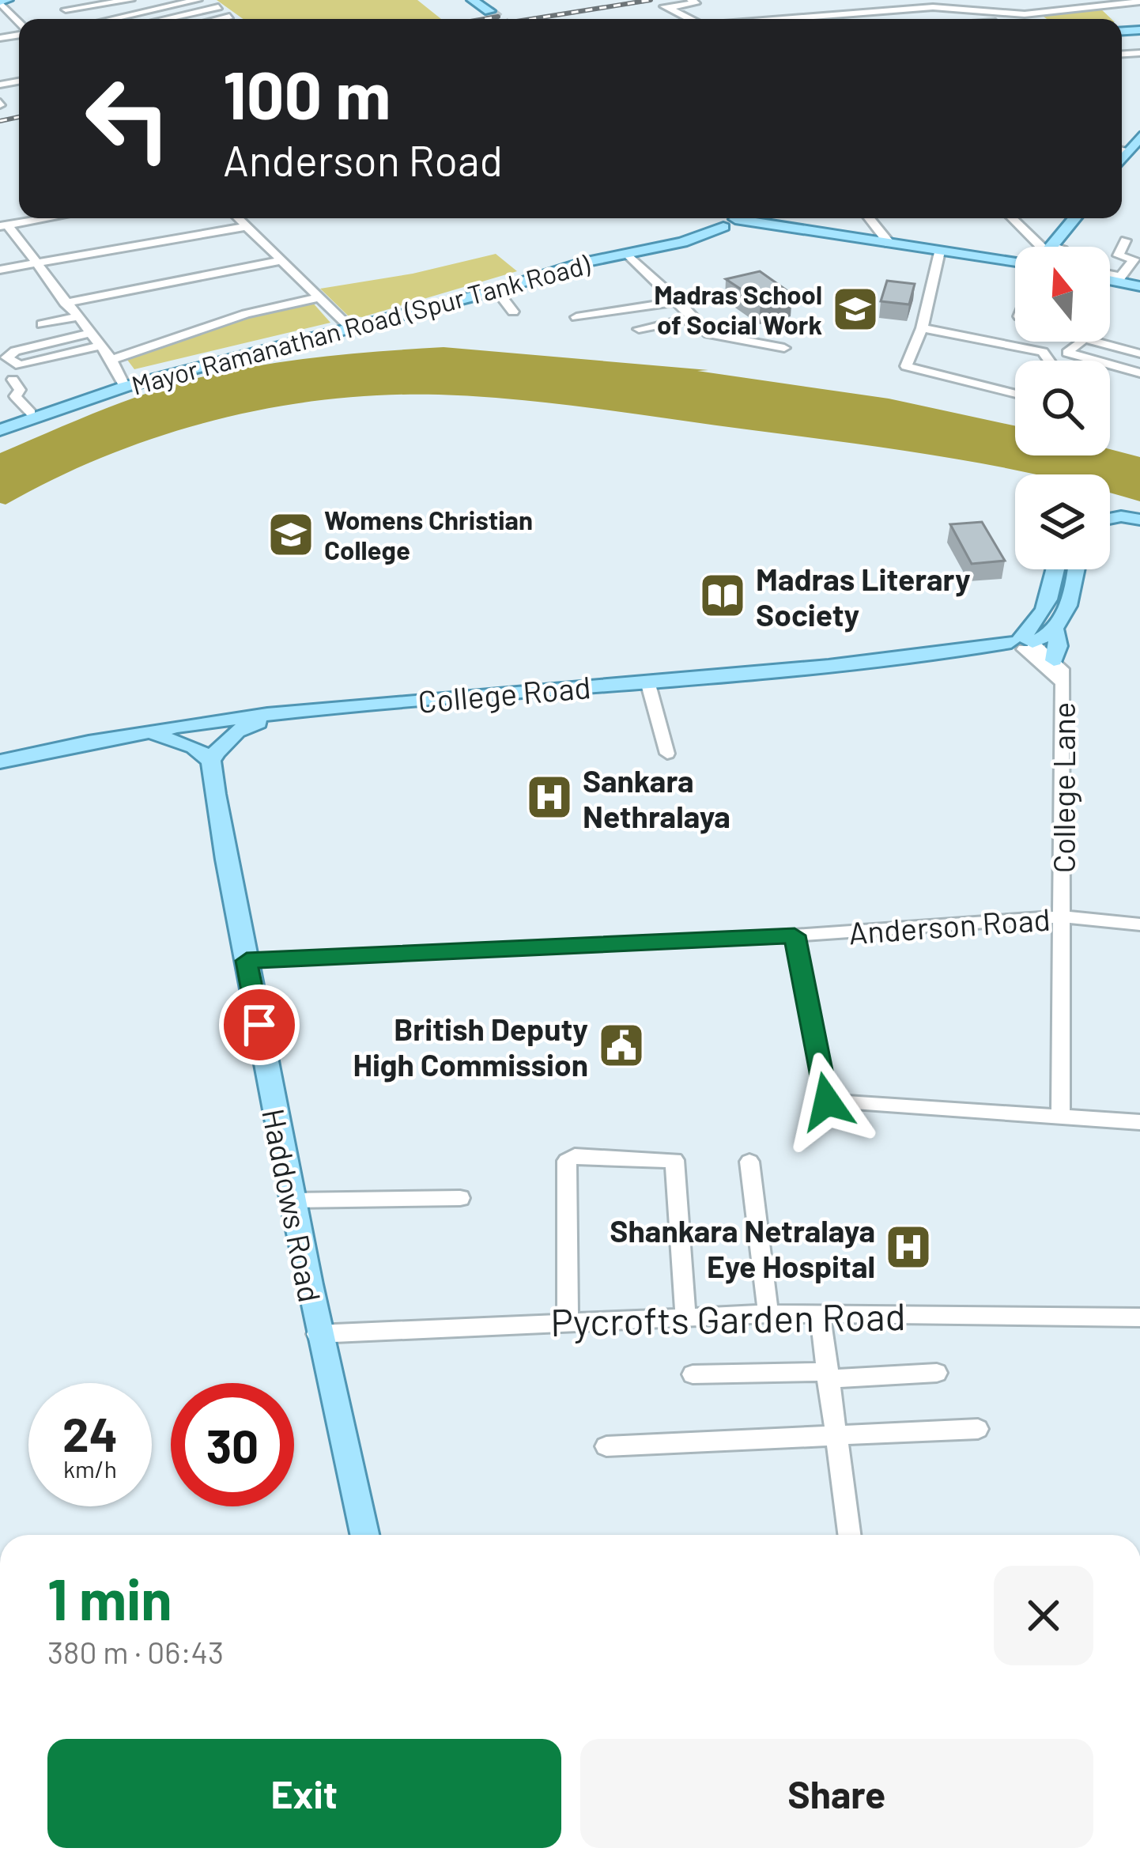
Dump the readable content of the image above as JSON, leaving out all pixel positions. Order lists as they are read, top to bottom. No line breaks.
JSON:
{"streets":{"main road":["Mayor Ramanathan Road (Spur Tank Road)","College Road","Haddows Road"],"street":["College Lane","Anderson Road","Pycrofts Garden Road"]},"crossings":[["College Road","College Lane"],["College Road","Haddows Road"],["College Lane","Anderson Road"],["Anderson Road","Haddows Road"],["Haddows Road","Pycrofts Garden Road"]],"places":{"school or university":["Madras School of Social Work","Womens Christian College"],"library":["Madras Literary Society"],"hospital":["Sankara Nethralaya","Shankara Netralaya Eye Hospital"],"public building":["British Deputy High Commission"]},"north":"top","page":{"turn":["100 m","Anderson Road"],"speed":"24 km/h","limit":"30","heading":["1 min","380 m · 06:43"],"buttons":["Exit","Share"]}}
